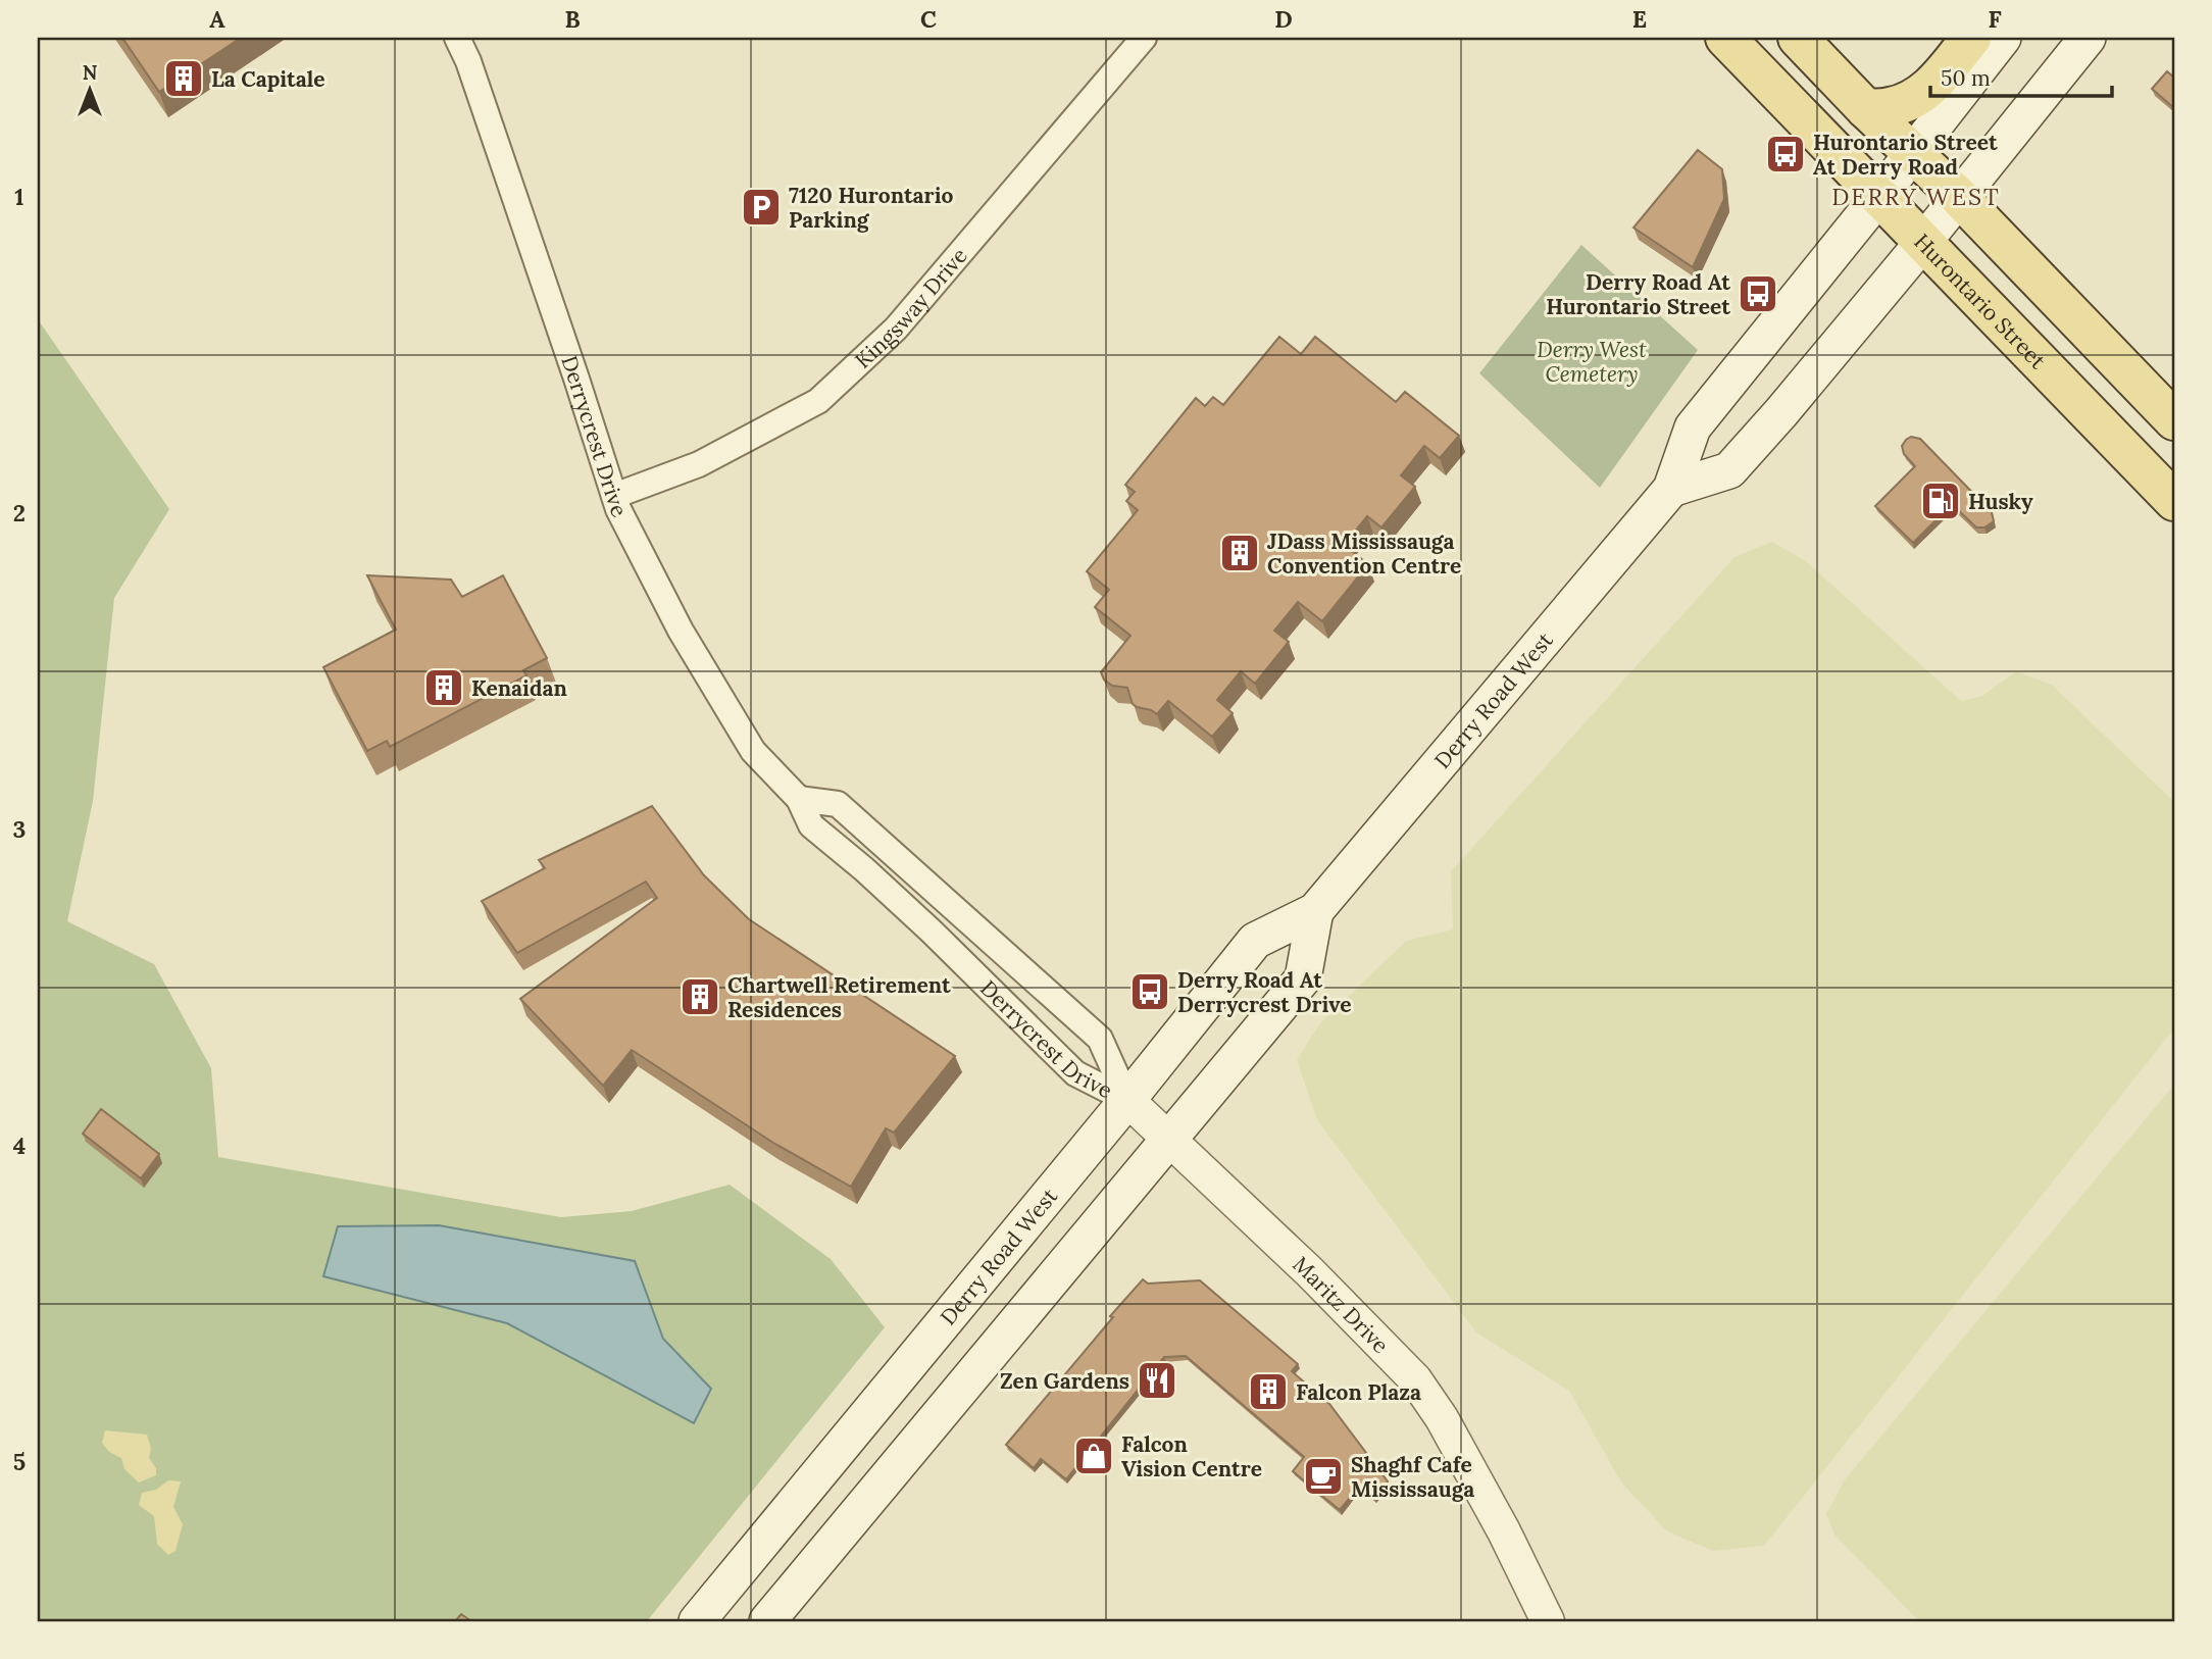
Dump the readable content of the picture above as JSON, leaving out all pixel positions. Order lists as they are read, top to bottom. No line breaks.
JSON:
{"streets":{"main road":["Hurontario Street","Derry Road West"],"street":["Kingsway Drive","Derrycrest Drive","Maritz Drive"]},"crossings":[["Hurontario Street","Derry Road West"],["Kingsway Drive","Derrycrest Drive"],["Derrycrest Drive","Derry Road West"],["Derrycrest Drive","Maritz Drive"],["Derry Road West","Maritz Drive"]],"districts":["DERRY WEST"],"parks":["Derry West Cemetery"],"places":{"building":["La Capitale","JDass Mississauga Convention Centre","Kenaidan","Chartwell Retirement Residences","Falcon Plaza"],"bus stop":["Hurontario Street At Derry Road","Derry Road At Hurontario Street","Derry Road At Derrycrest Drive"],"parking":["7120 Hurontario Parking"],"fuel station":["Husky"],"restaurant":["Zen Gardens"],"shop":["Falcon Vision Centre"],"cafe":["Shaghf Cafe Mississauga"]},"scale_bar":"50 m","north":"top","grid":{"columns":["A","B","C","D","E","F"],"rows":["1","2","3","4","5"]}}
